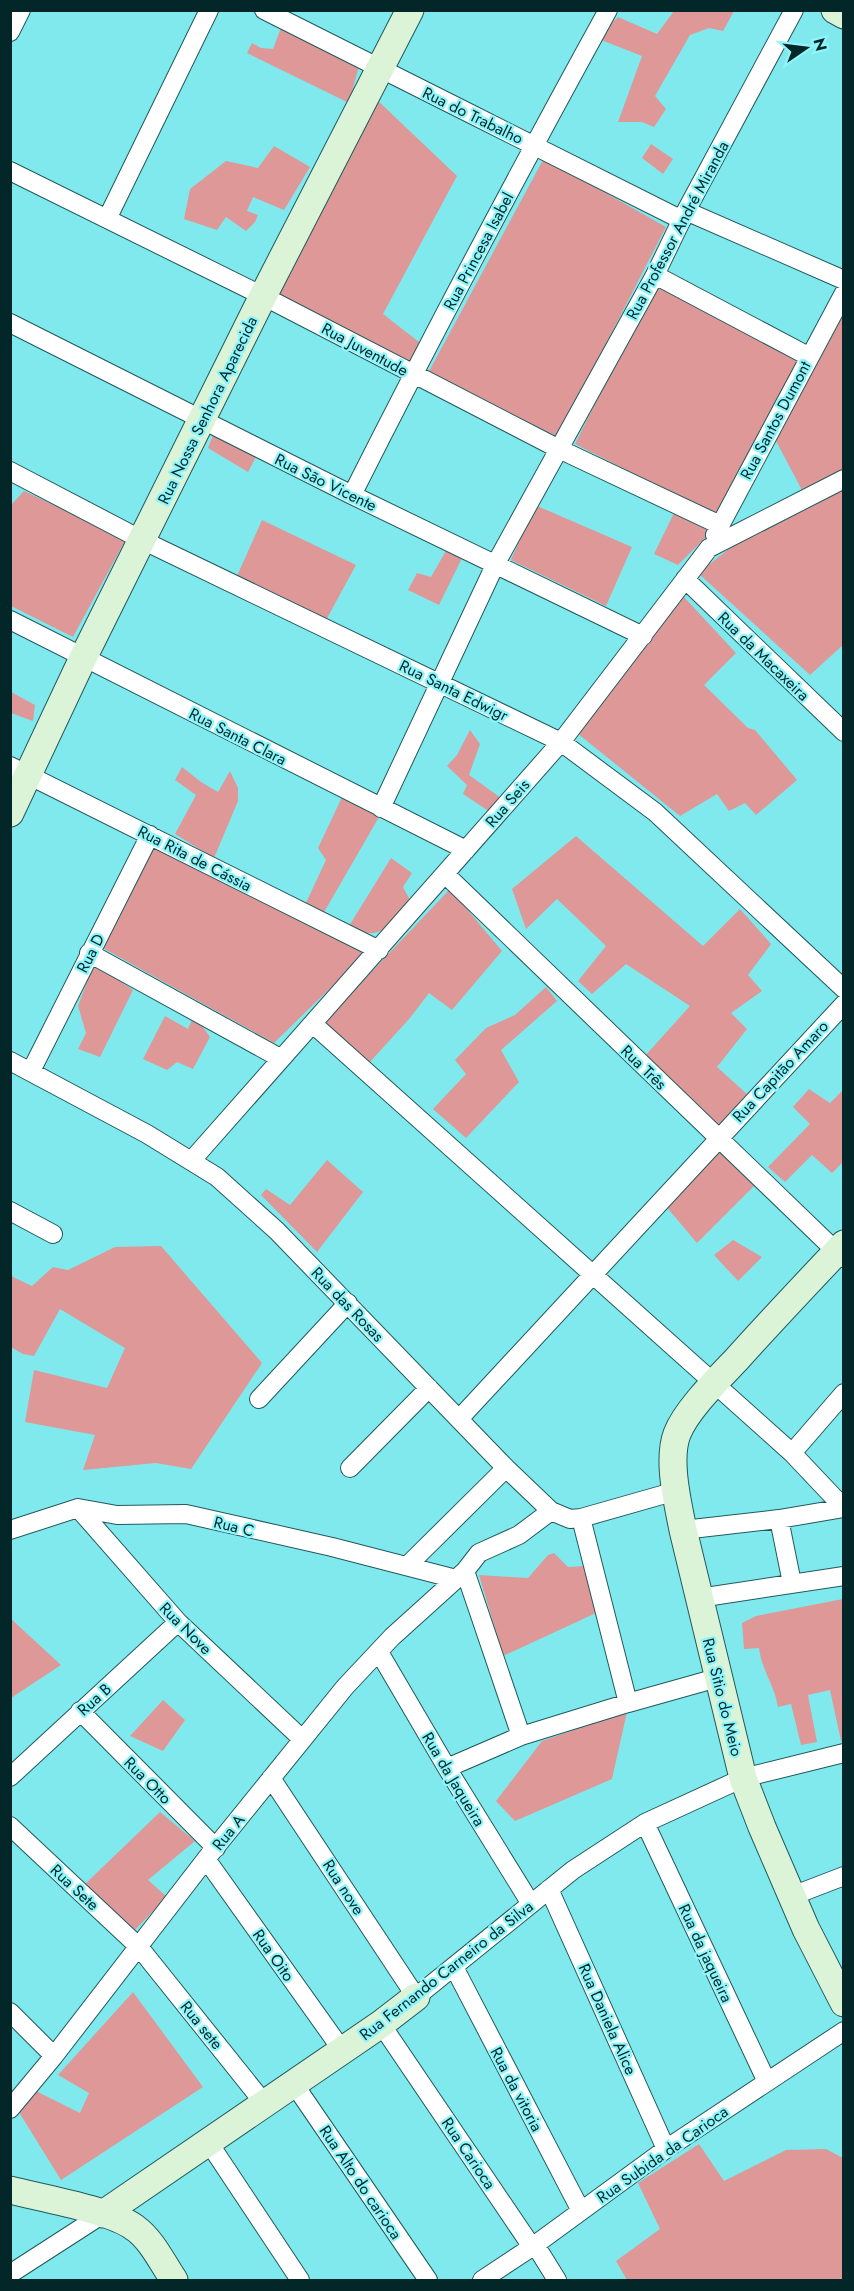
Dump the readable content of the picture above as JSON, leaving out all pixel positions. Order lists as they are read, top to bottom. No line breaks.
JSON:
{"streets":{"street":["Rua do Trabalho","Rua Professor André Miranda","Rua Princesa Isabel","Rua Juventude","Rua Nossa Senhora Aparecida","Rua Santos Dumont","Rua São Vicente","Rua da Macaxeira","Rua Santa Edwigr","Rua Santa Clara","Rua Seis","Rua Rita de Cássia","Rua D","Rua Três","Rua Capitão Amaro","Rua das Rosas","Rua C","Rua Nove","Rua Sitio do Meio","Rua B","Rua da Jaqueira","Rua Otto","Rua A","Rua Sete","Rua nove","Rua da jaqueira","Rua Oito","Rua Fernando Carneiro da Silva","Rua Daniela Alice","Rua sete","Rua da vitoria","Rua Carioca","Rua Subida da Carioca","Rua Alto do carioca"]},"crossings":[["Rua do Trabalho","Rua Professor André Miranda"],["Rua do Trabalho","Rua Princesa Isabel"],["Rua do Trabalho","Rua Nossa Senhora Aparecida"],["Rua Professor André Miranda","Rua Juventude"],["Rua Professor André Miranda","Rua São Vicente"],["Rua Princesa Isabel","Rua Juventude"],["Rua Princesa Isabel","Rua São Vicente"],["Rua Juventude","Rua Nossa Senhora Aparecida"],["Rua Juventude","Rua Santos Dumont"],["Rua Nossa Senhora Aparecida","Rua São Vicente"],["Rua Nossa Senhora Aparecida","Rua Santa Edwigr"],["Rua Nossa Senhora Aparecida","Rua Santa Clara"],["Rua Nossa Senhora Aparecida","Rua Rita de Cássia"],["Rua Santos Dumont","Rua Seis"],["Rua São Vicente","Rua Seis"],["Rua da Macaxeira","Rua Seis"],["Rua Santa Edwigr","Rua Seis"],["Rua Santa Clara","Rua Seis"],["Rua Seis","Rua Rita de Cássia"],["Rua Seis","Rua Três"],["Rua Seis","Rua das Rosas"],["Rua Rita de Cássia","Rua D"],["Rua D","Rua das Rosas"],["Rua Três","Rua Capitão Amaro"],["Rua Capitão Amaro","Rua das Rosas"],["Rua das Rosas","Rua Sitio do Meio"],["Rua das Rosas","Rua A"],["Rua C","Rua Nove"],["Rua C","Rua A"],["Rua Nove","Rua B"],["Rua Nove","Rua A"],["Rua Sitio do Meio","Rua Fernando Carneiro da Silva"],["Rua B","Rua Otto"],["Rua da Jaqueira","Rua A"],["Rua da Jaqueira","Rua Fernando Carneiro da Silva"],["Rua Otto","Rua A"],["Rua Otto","Rua Oito"],["Rua A","Rua Sete"],["Rua A","Rua nove"],["Rua A","Rua Oito"],["Rua A","Rua sete"],["Rua Sete","Rua sete"],["Rua nove","Rua Fernando Carneiro da Silva"],["Rua da jaqueira","Rua Fernando Carneiro da Silva"],["Rua da jaqueira","Rua Subida da Carioca"],["Rua Oito","Rua Fernando Carneiro da Silva"],["Rua Fernando Carneiro da Silva","Rua Daniela Alice"],["Rua Fernando Carneiro da Silva","Rua sete"],["Rua Fernando Carneiro da Silva","Rua da vitoria"],["Rua Fernando Carneiro da Silva","Rua Carioca"],["Rua Fernando Carneiro da Silva","Rua Alto do carioca"],["Rua Daniela Alice","Rua Subida da Carioca"],["Rua da vitoria","Rua Subida da Carioca"],["Rua Carioca","Rua Subida da Carioca"]],"north":"right"}
